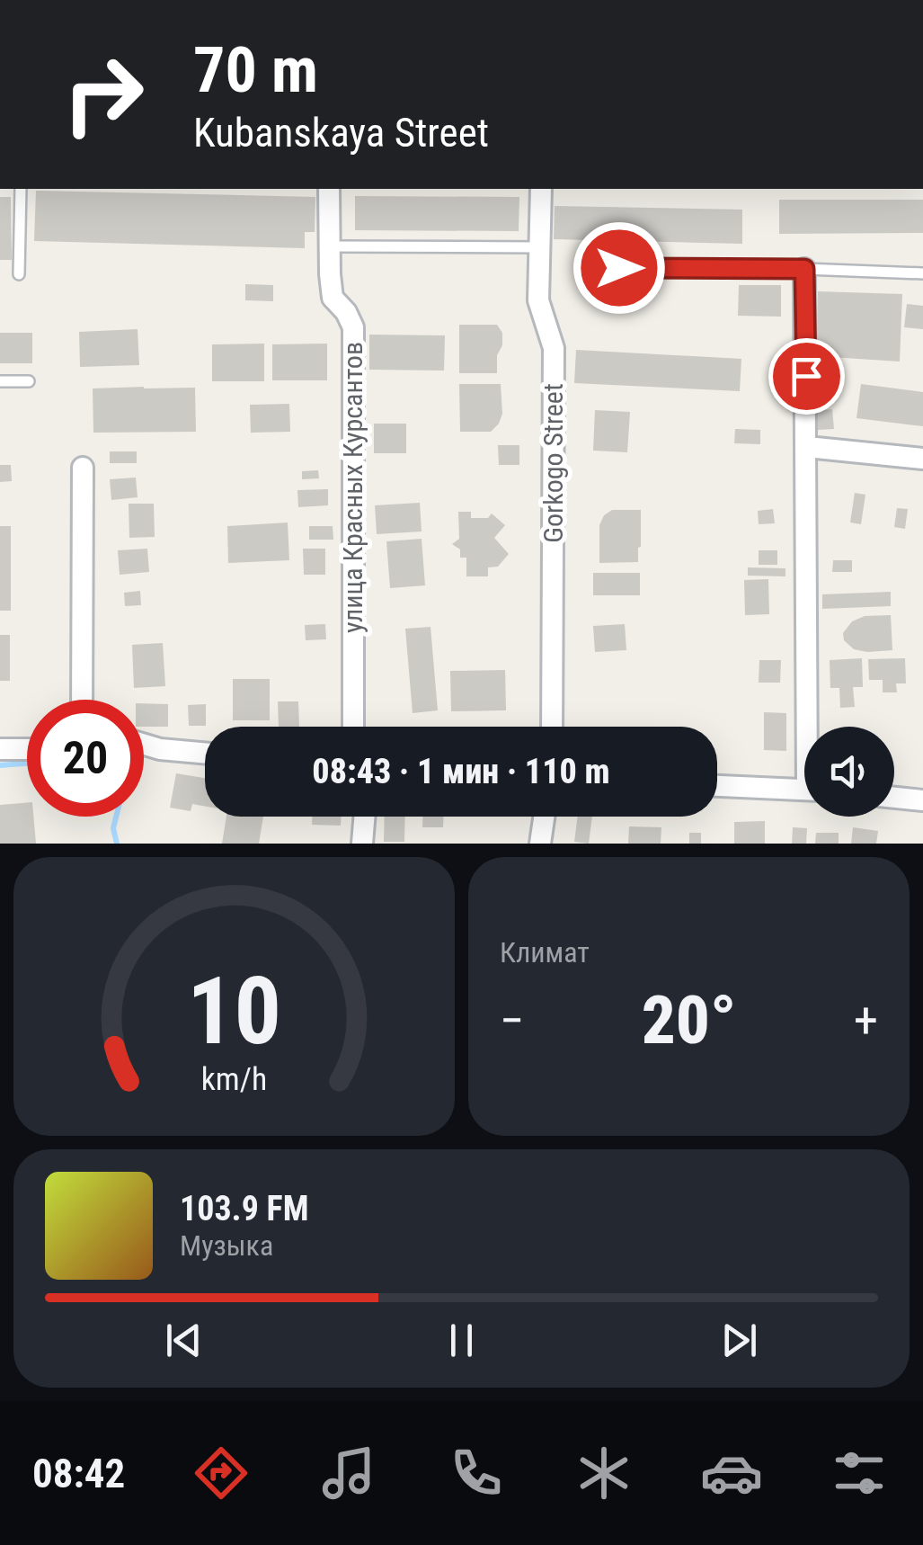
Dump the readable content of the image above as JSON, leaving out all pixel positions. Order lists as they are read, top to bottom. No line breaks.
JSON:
{"streets":{"street":["Gorkogo Street","улица Красных Курсантов"]},"page":{"turn":["70 m","Kubanskaya Street"],"limit":"20","trip":"08:43 · 1 мин · 110 m","tile":"Климат","heat":["−","20°","+"],"song":["103.9 FM","Музыка"],"tabs":"08:42","gauge":["10","km/h"]}}
